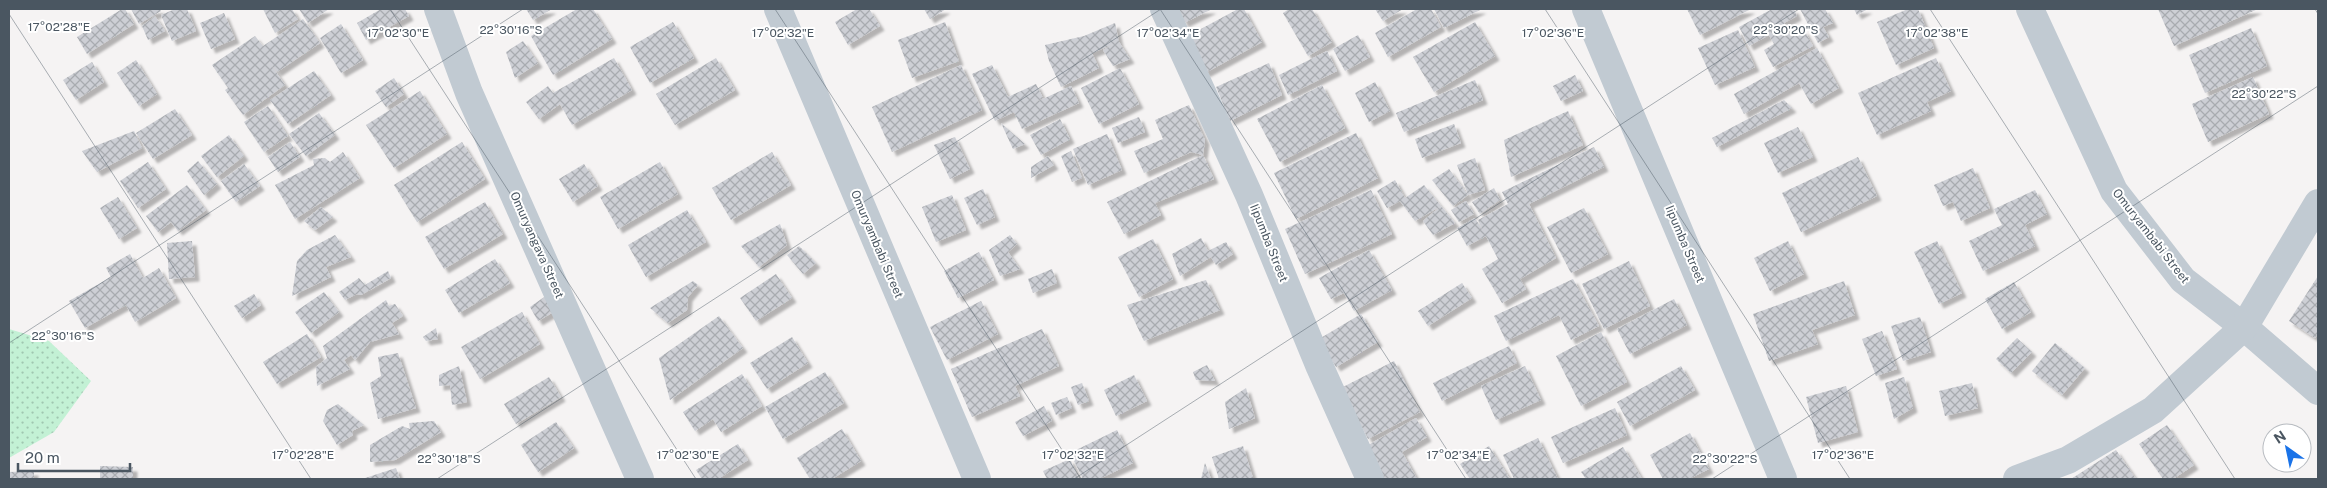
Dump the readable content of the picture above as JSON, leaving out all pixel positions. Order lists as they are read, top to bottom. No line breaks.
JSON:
{"streets":{"street":["Omuryambabi Street","Iipumba Street","Omuryangava Street"]},"scale_bar":"20 m","north":"top left","coordinates":["17°02'28\"E","22°30'16\"S","22°30'20\"S","17°02'30\"E","17°02'32\"E","17°02'34\"E","17°02'36\"E","17°02'38\"E","22°30'22\"S","22°30'18\"S"]}
